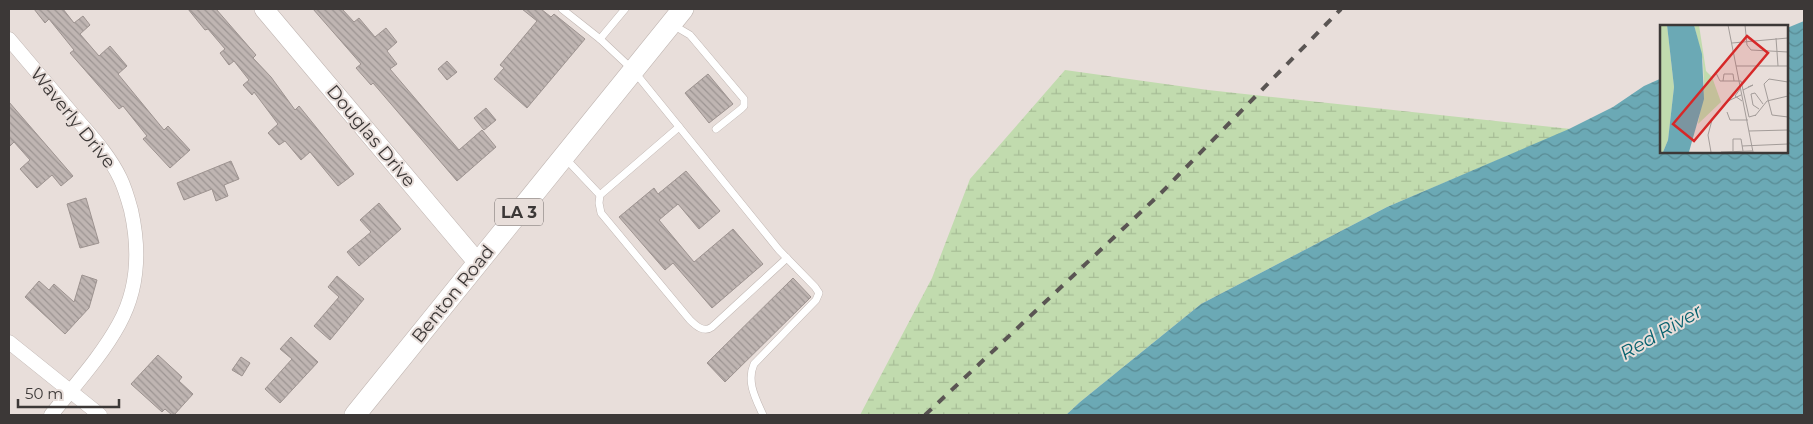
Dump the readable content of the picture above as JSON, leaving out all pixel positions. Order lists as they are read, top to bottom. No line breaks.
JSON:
{"streets":{"main road":["LA 3","Benton Road"],"street":["Waverly Drive","Douglas Drive"]},"crossings":[["Douglas Drive","Benton Road"]],"water":["Red River"],"scale_bar":"50 m"}
